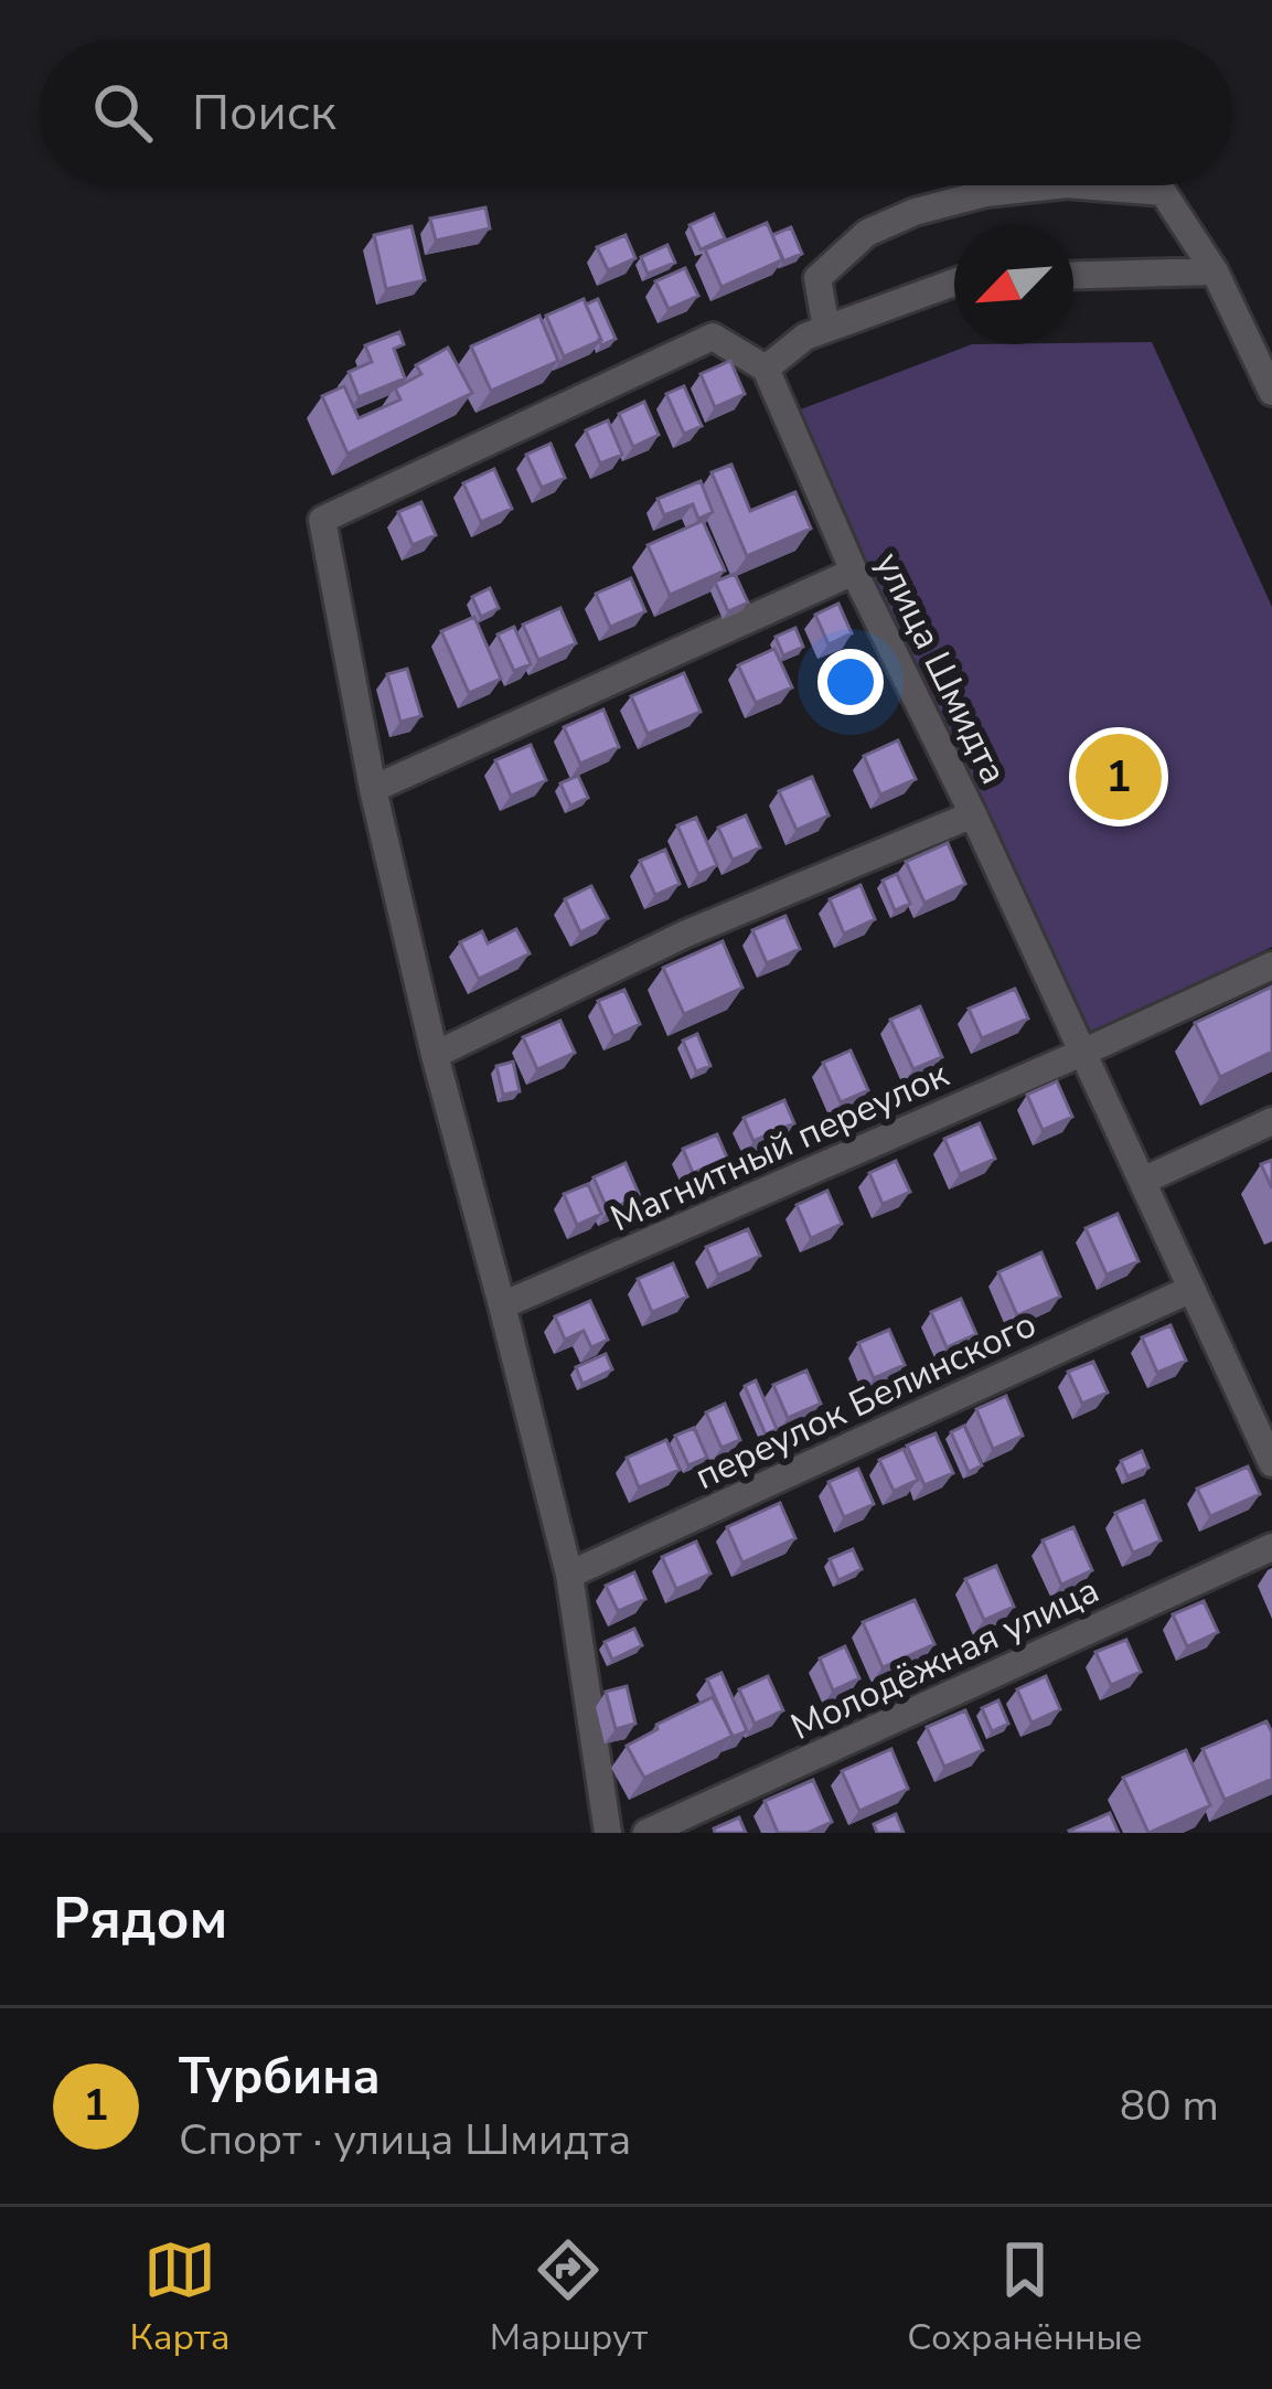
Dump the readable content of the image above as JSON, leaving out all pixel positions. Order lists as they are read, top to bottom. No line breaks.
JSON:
{"streets":{"street":["улица Шмидта","Магнитный переулок","переулок Белинского","Молодёжная улица"]},"crossings":[["улица Шмидта","Магнитный переулок"],["улица Шмидта","переулок Белинского"]],"north":"bottom left","page":{"search":"Поиск","pins":"1","heading":"Рядом","list":[{"mark":"1","name":"Турбина","note":"Спорт · улица Шмидта","value":"80 m"}],"nav":["Карта","Маршрут","Сохранённые"]}}
